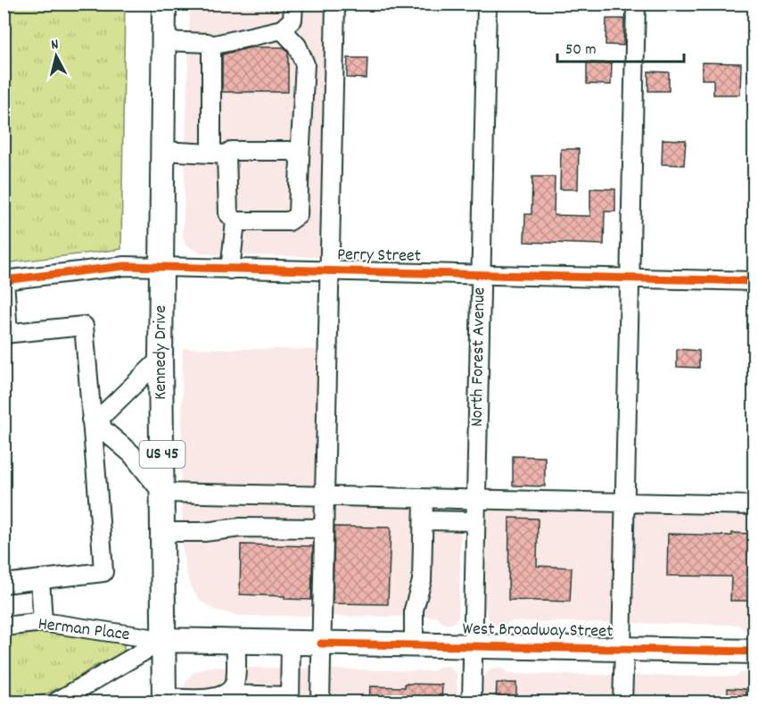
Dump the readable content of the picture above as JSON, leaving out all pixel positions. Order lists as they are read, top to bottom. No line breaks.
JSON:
{"streets":{"main road":["Kennedy Drive","US 45","West Broadway Street"],"street":["Perry Street","North Forest Avenue","Herman Place"]},"crossings":[["Perry Street","Kennedy Drive"],["Perry Street","North Forest Avenue"],["Kennedy Drive","Herman Place"],["Kennedy Drive","West Broadway Street"],["North Forest Avenue","West Broadway Street"],["Herman Place","West Broadway Street"]],"scale_bar":"50 m","north":"top"}
